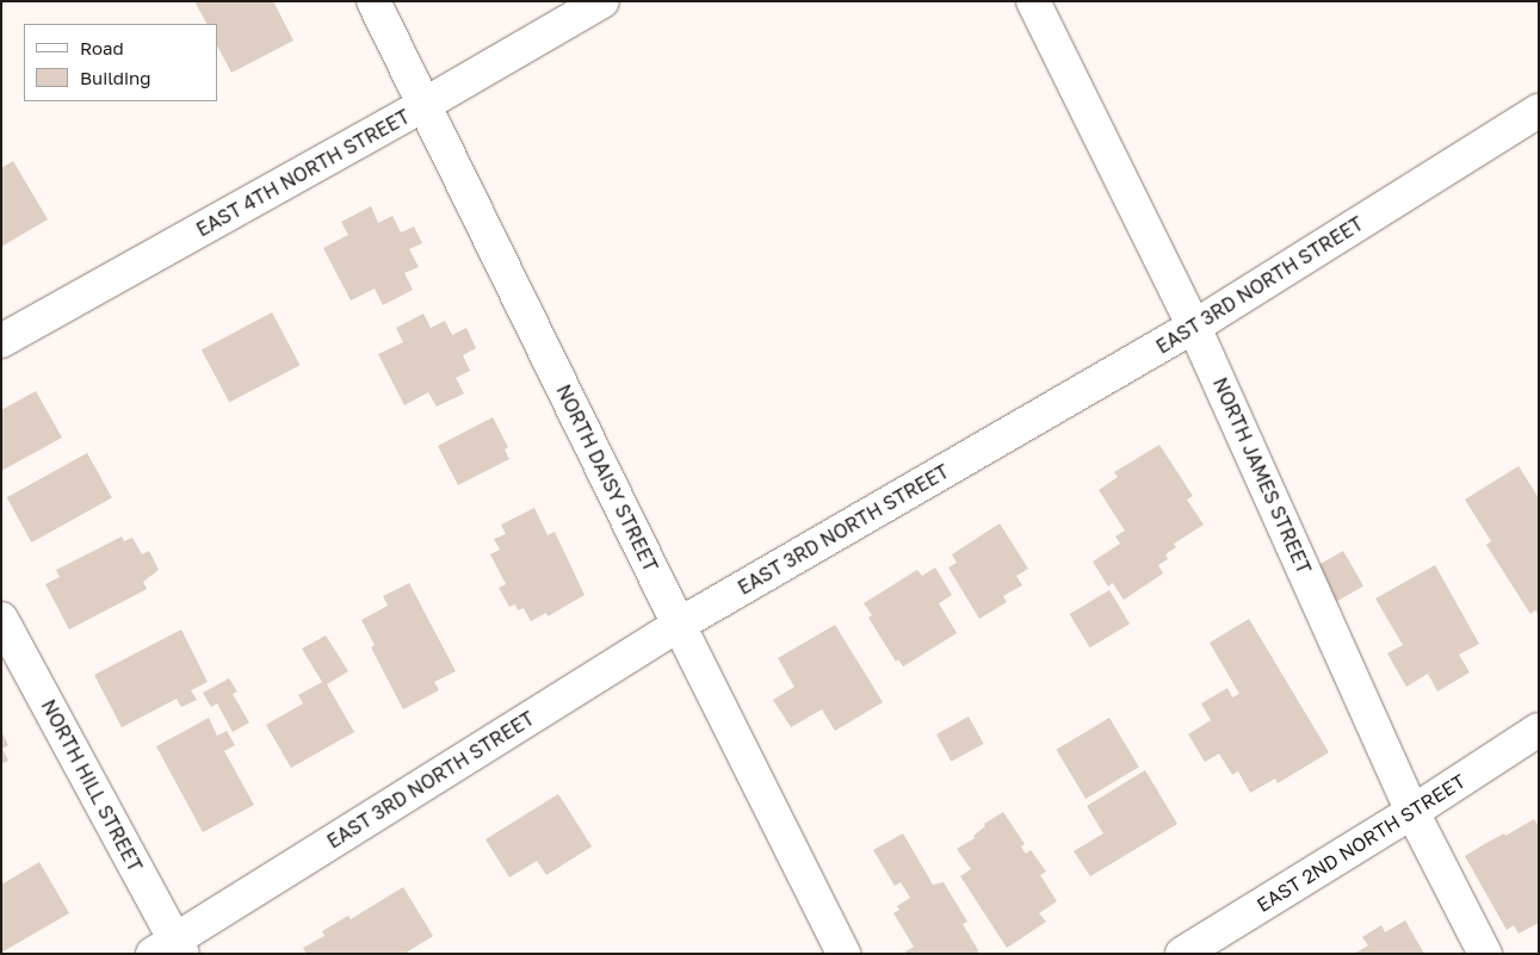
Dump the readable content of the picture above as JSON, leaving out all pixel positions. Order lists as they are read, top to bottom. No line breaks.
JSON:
{"streets":{"street":["EAST 4TH NORTH STREET","EAST 3RD NORTH STREET","NORTH JAMES STREET","NORTH DAISY STREET","NORTH HILL STREET","EAST 2ND NORTH STREET"]},"crossings":[["EAST 4TH NORTH STREET","NORTH DAISY STREET"],["EAST 3RD NORTH STREET","NORTH JAMES STREET"],["EAST 3RD NORTH STREET","NORTH DAISY STREET"],["EAST 3RD NORTH STREET","NORTH HILL STREET"],["NORTH JAMES STREET","EAST 2ND NORTH STREET"]],"legend":["Road","Building"]}
